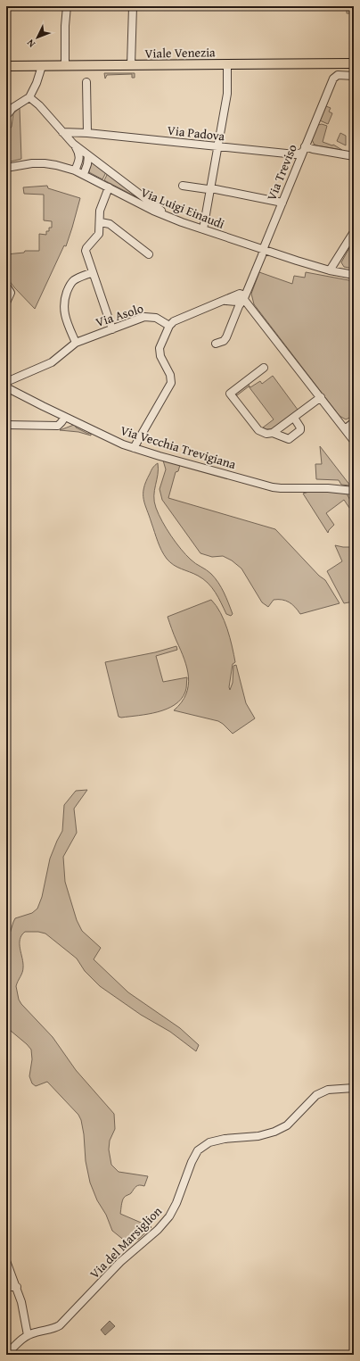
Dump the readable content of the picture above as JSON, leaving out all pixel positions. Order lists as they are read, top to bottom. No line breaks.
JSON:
{"streets":{"main road":["Viale Venezia"],"street":["Via Padova","Via Treviso","Via Luigi Einaudi","Via Asolo","Via Vecchia Trevigiana","Via del Marsiglion"]},"crossings":[["Via Padova","Via Treviso"],["Via Treviso","Via Luigi Einaudi"]],"north":"bottom left"}
